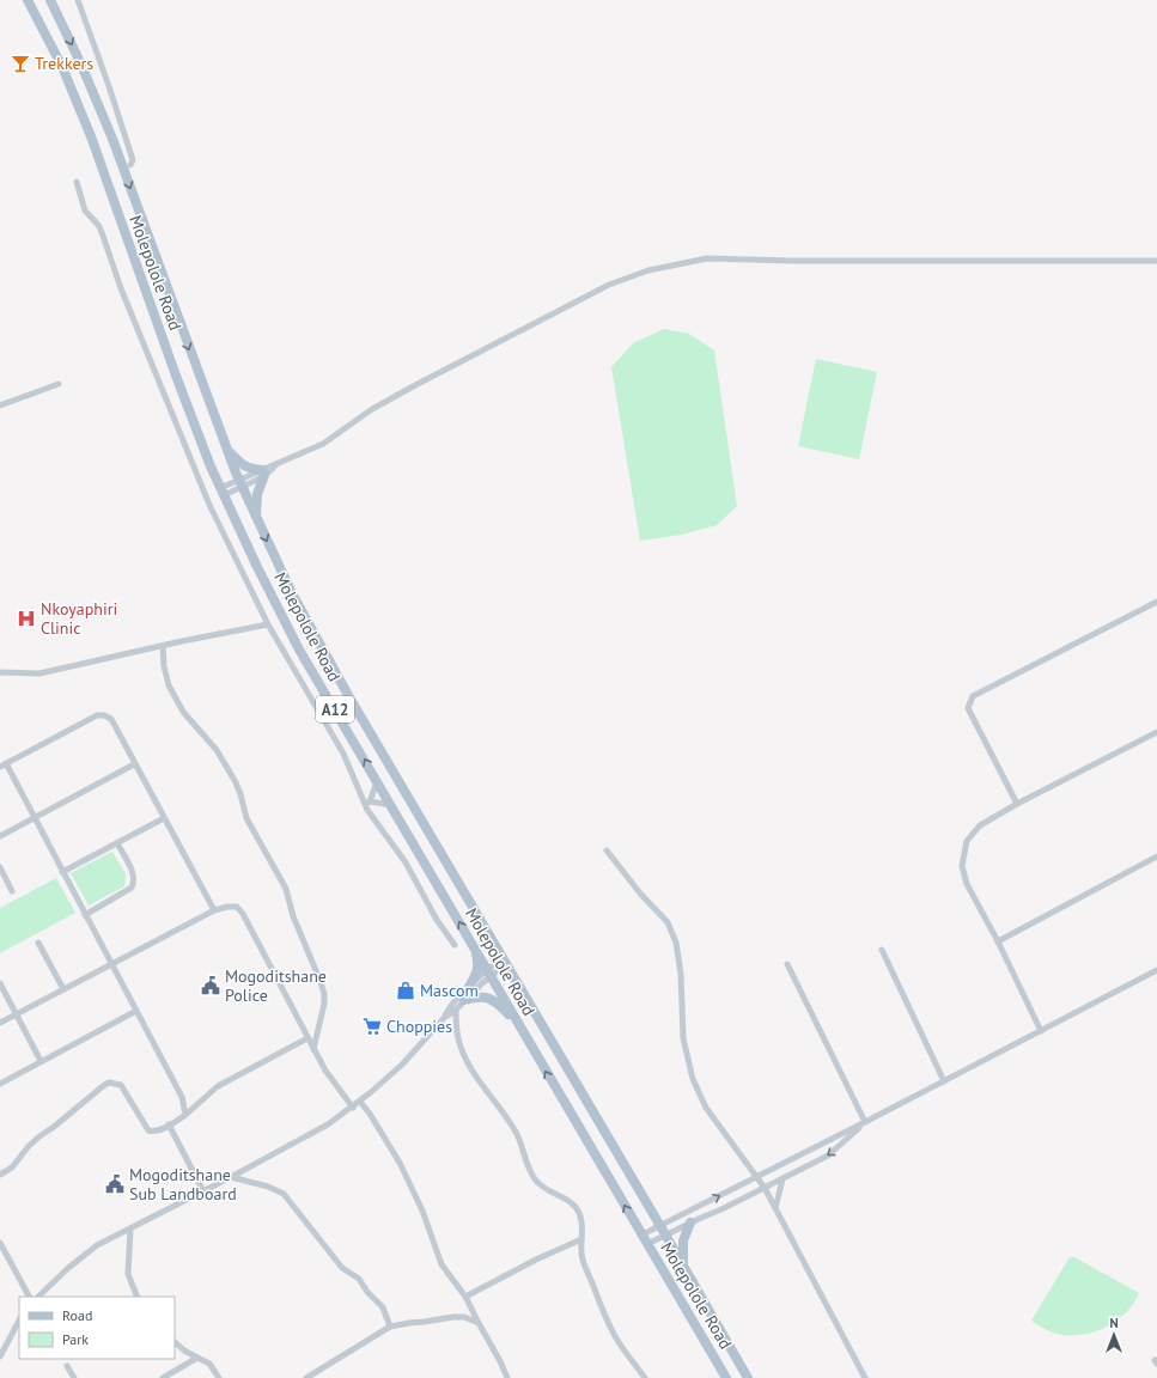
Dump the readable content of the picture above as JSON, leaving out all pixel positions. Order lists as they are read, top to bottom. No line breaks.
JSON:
{"streets":{"main road":["Molepolole Road","A12"]},"places":{"bar":["Trekkers"],"hospital":["Nkoyaphiri Clinic"],"public building":["Mogoditshane Police","Mogoditshane Sub Landboard"],"shop":["Mascom"],"supermarket":["Choppies"]},"legend":["Road","Park"],"north":"top"}
